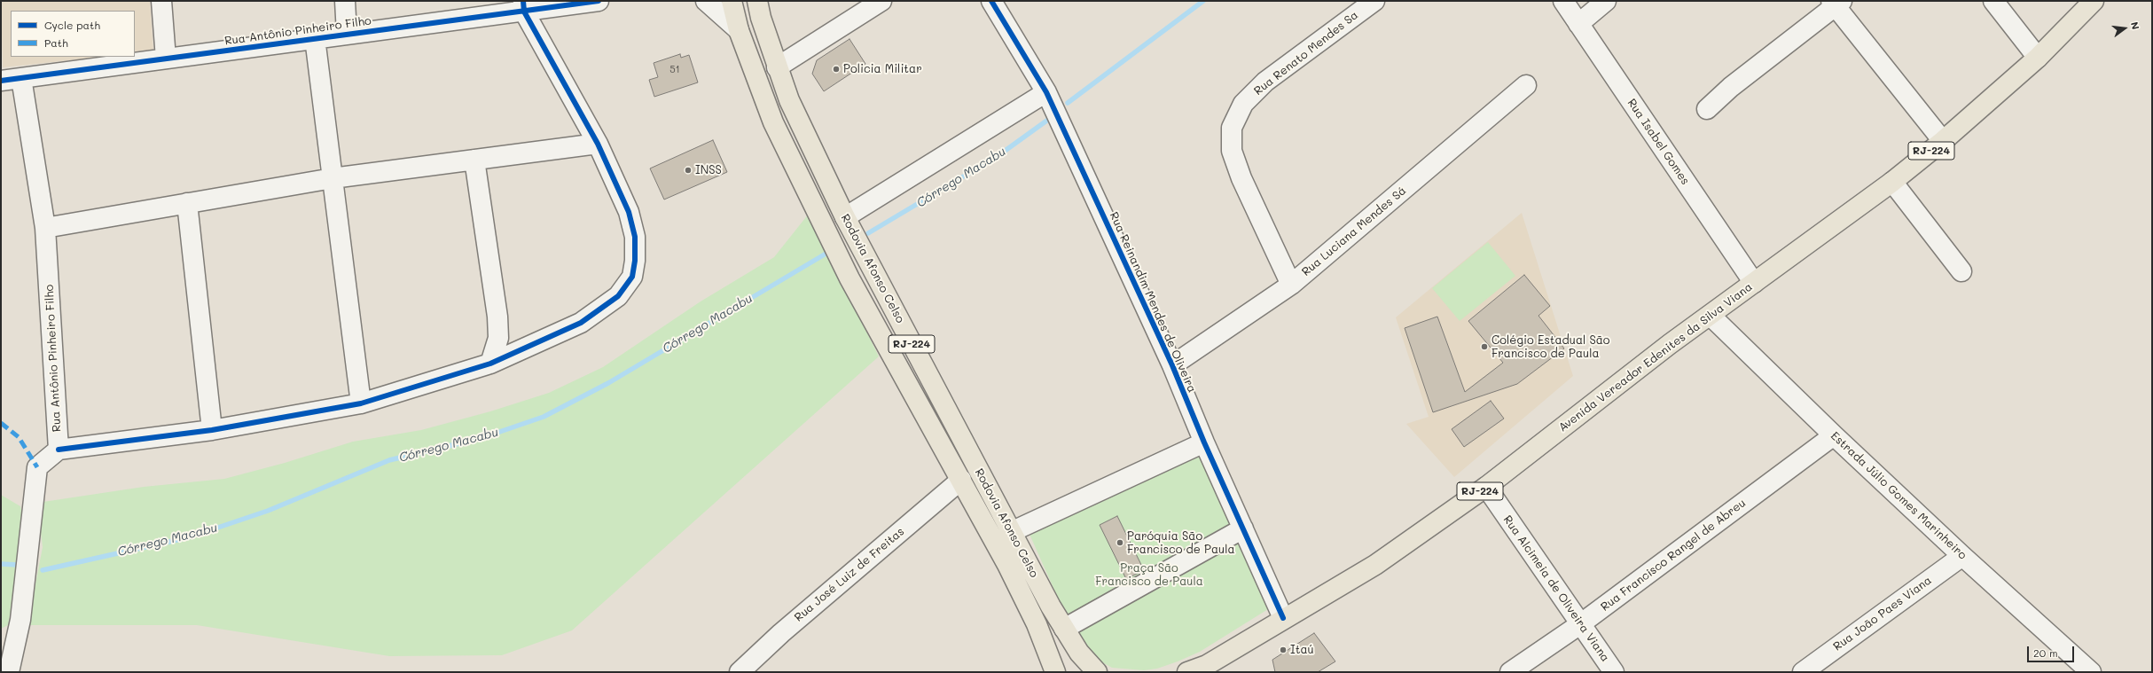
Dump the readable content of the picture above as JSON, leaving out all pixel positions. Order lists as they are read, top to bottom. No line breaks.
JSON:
{"streets":{"main road":["RJ-224","Rodovia Afonso Celso","Avenida Vereador Edenites da Silva Viana"],"street":["Rua Antônio Pinheiro Filho","Rua Renato Mendes Sa","Rua Isabel Gomes","Rua Luciana Mendes Sá","Rua Reinandim Mendes de Oliveira","Estrada Júlio Gomes Marinheiro","Rua Francisco Rangel de Abreu","Rua José Luiz de Freitas","Rua Alcimeia de Oliveira Viana","Rua João Paes Viana"]},"crossings":[["Rua Renato Mendes Sa","Rua Luciana Mendes Sá"],["Rua Isabel Gomes","Avenida Vereador Edenites da Silva Viana"],["RJ-224","Avenida Vereador Edenites da Silva Viana"],["Rua Luciana Mendes Sá","Rua Reinandim Mendes de Oliveira"],["Rodovia Afonso Celso","Rua José Luiz de Freitas"],["Rua Reinandim Mendes de Oliveira","Avenida Vereador Edenites da Silva Viana"],["Avenida Vereador Edenites da Silva Viana","Estrada Júlio Gomes Marinheiro"],["Avenida Vereador Edenites da Silva Viana","Rua Alcimeia de Oliveira Viana"],["Estrada Júlio Gomes Marinheiro","Rua Francisco Rangel de Abreu"],["Estrada Júlio Gomes Marinheiro","Rua João Paes Viana"],["Rua Francisco Rangel de Abreu","Rua Alcimeia de Oliveira Viana"]],"water":["Córrego Macabu"],"parks":["Praça São Francisco de Paula"],"places":["Policia Militar","INSS","Colégio Estadual São Francisco de Paula","Paróquia São Francisco de Paula","Itaú"],"house_numbers":["51"],"legend":["Cycle path","Path"],"scale_bar":"20 m","north":"right"}
